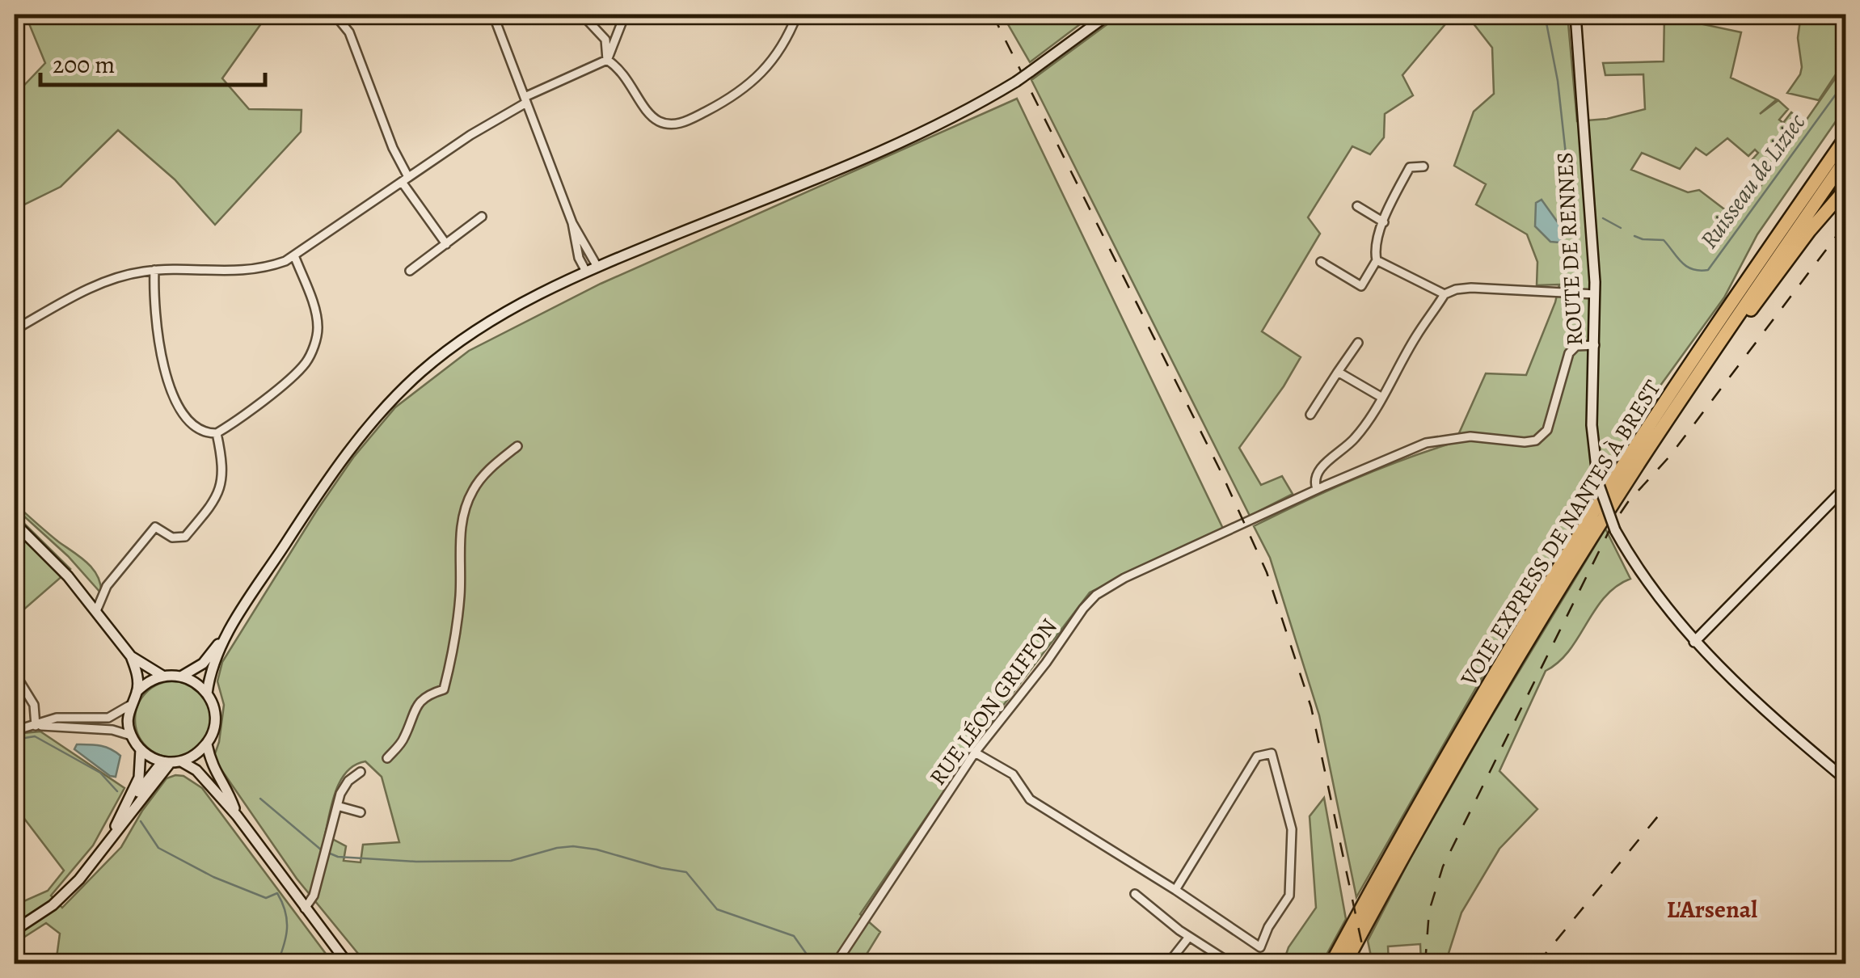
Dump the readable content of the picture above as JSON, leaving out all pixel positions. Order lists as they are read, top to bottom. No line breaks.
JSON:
{"streets":{"highway":["VOIE EXPRESS DE NANTES À BREST"],"main road":["ROUTE DE RENNES"],"street":["RUE LÉON GRIFFON"]},"crossings":[["ROUTE DE RENNES","RUE LÉON GRIFFON"]],"districts":["L'Arsenal"],"water":["Ruisseau de Liziec"],"scale_bar":"200 m"}
